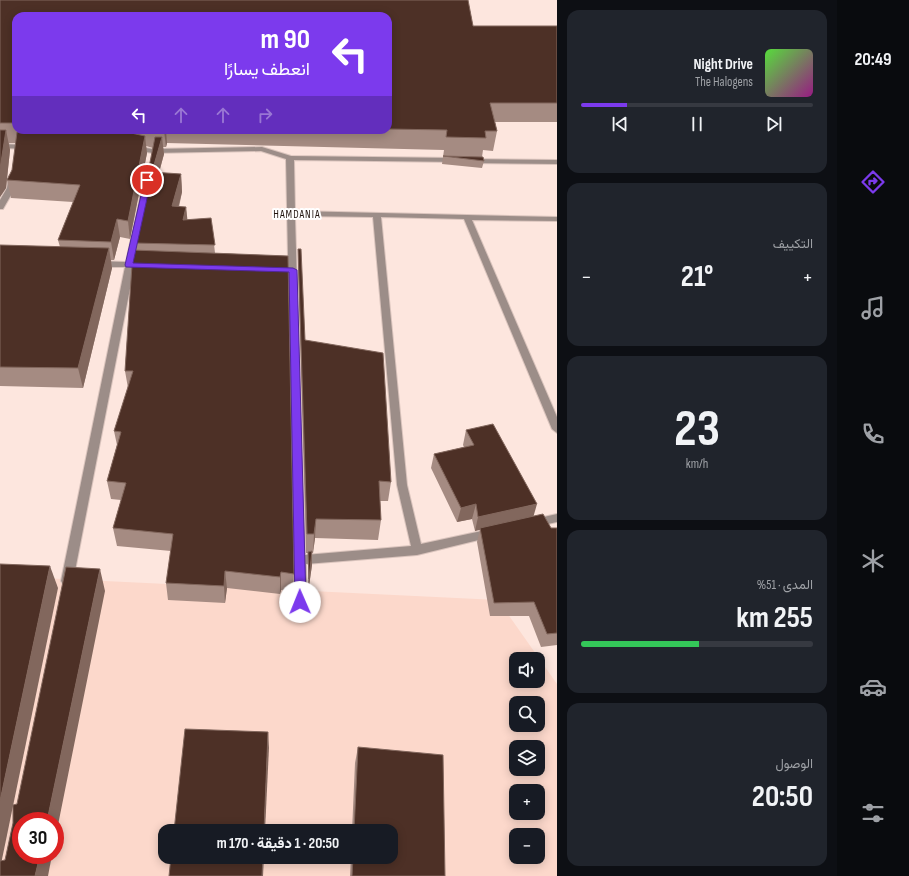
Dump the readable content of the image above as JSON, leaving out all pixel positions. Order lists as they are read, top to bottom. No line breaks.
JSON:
{"districts":["HAMDANIA"],"page":{"tabs":"20:49","turn":["90 m","انعطف يسارًا"],"song":["Night Drive","The Halogens"],"tile":["التكييف",["23","km/h"],["المدى · 51%","255 km"],["الوصول","20:50"]],"heat":["−","21°","+"],"map_buttons":["+","−"],"limit":"30","trip":"20:50 · 1 دقيقة · 170 m"}}
